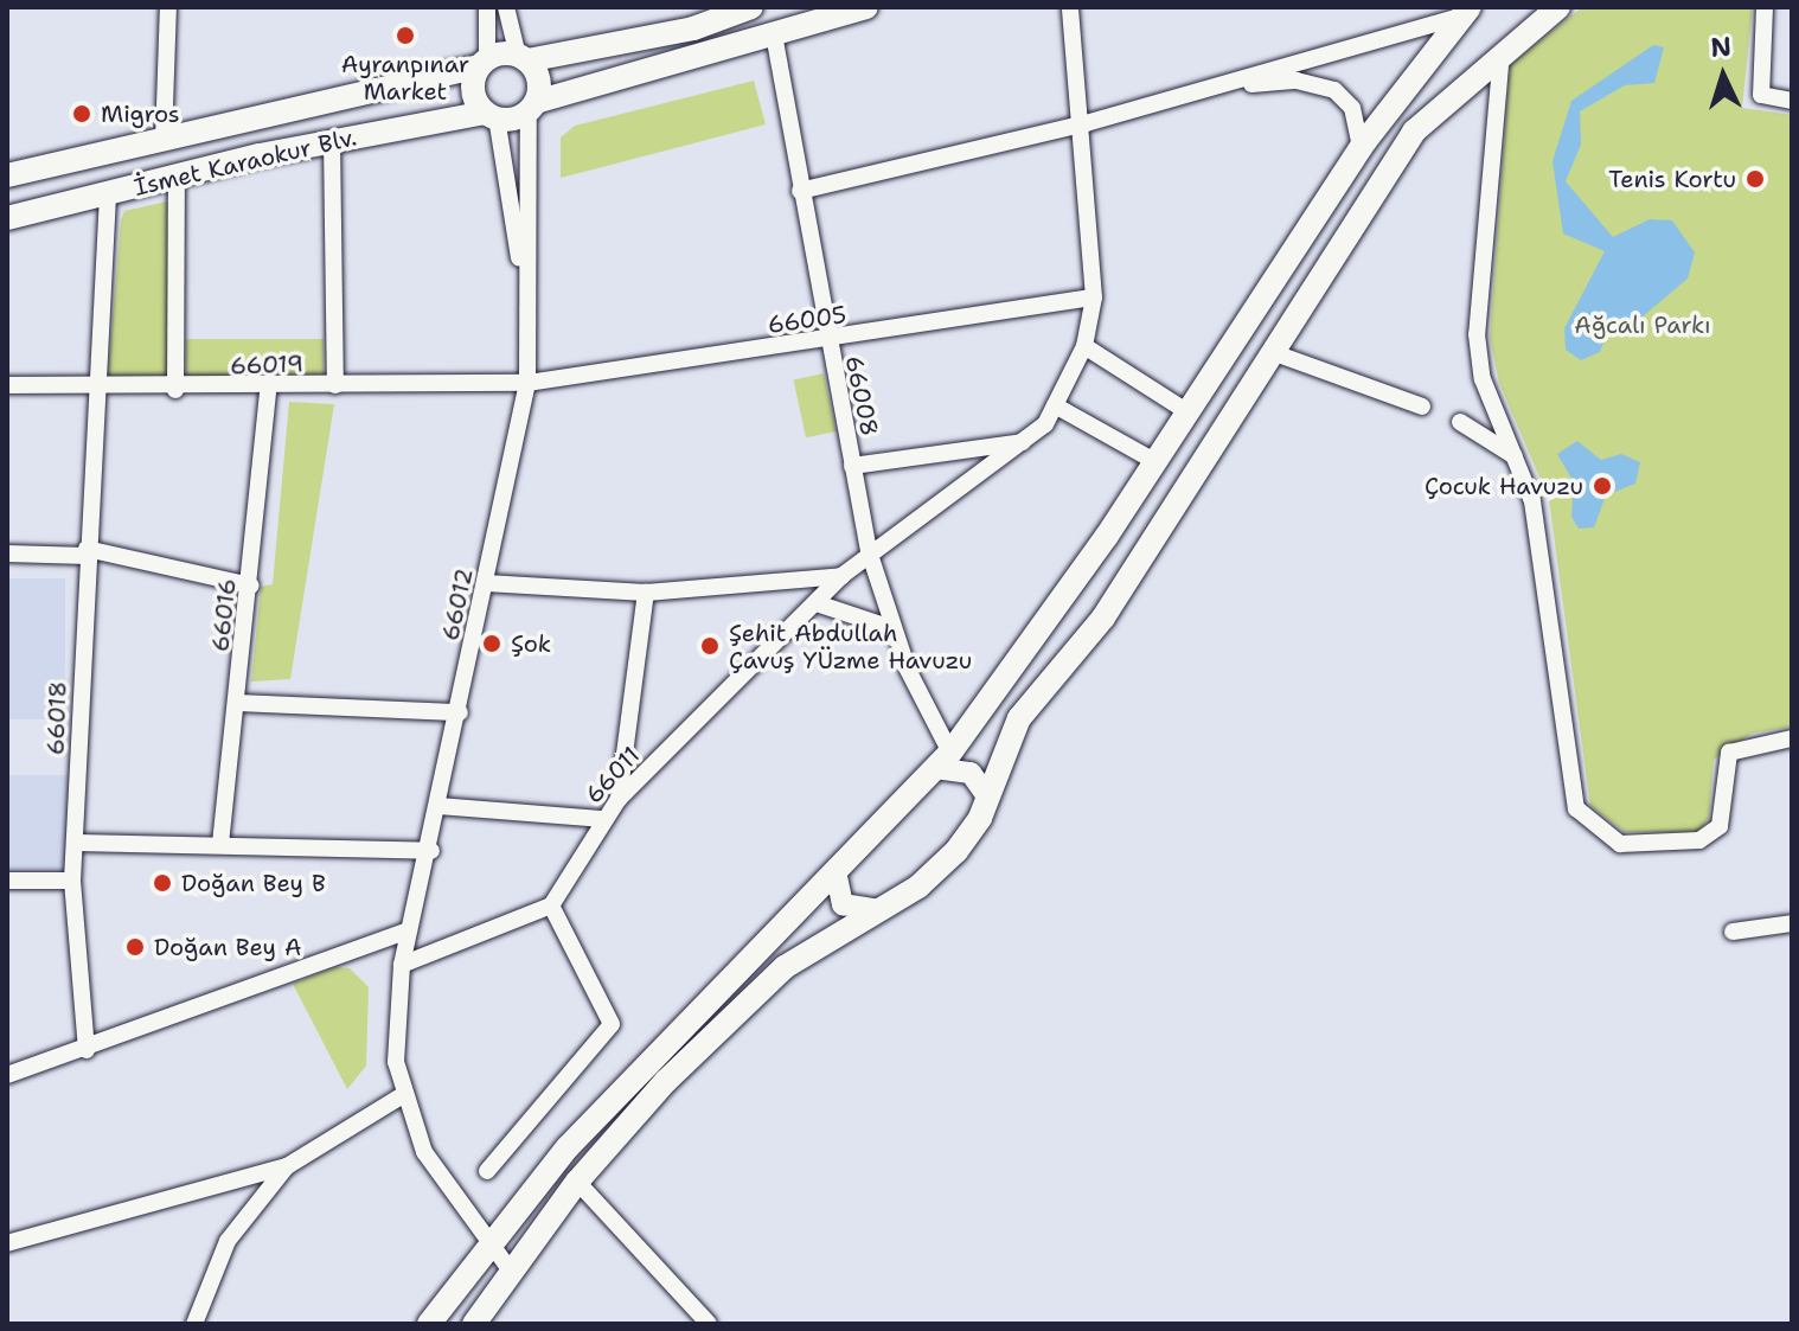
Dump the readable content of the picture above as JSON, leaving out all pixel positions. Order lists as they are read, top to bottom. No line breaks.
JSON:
{"streets":{"main road":["İsmet Karaokur Blv."],"street":["66005","66019","66008","66012","66016","66018","66011"]},"crossings":[["İsmet Karaokur Blv.","66012"],["İsmet Karaokur Blv.","66018"],["66005","66019"],["66005","66008"],["66005","66012"],["66005","66011"],["66019","66012"],["66019","66016"],["66019","66018"],["66008","66011"]],"parks":["Ağcalı Parkı"],"places":["Ayranpınar Market","Migros","Tenis Kortu","Çocuk Havuzu","Şok","Şehit Abdullah Çavuş YÜzme Havuzu","Doğan Bey B","Doğan Bey A"],"north":"top"}
